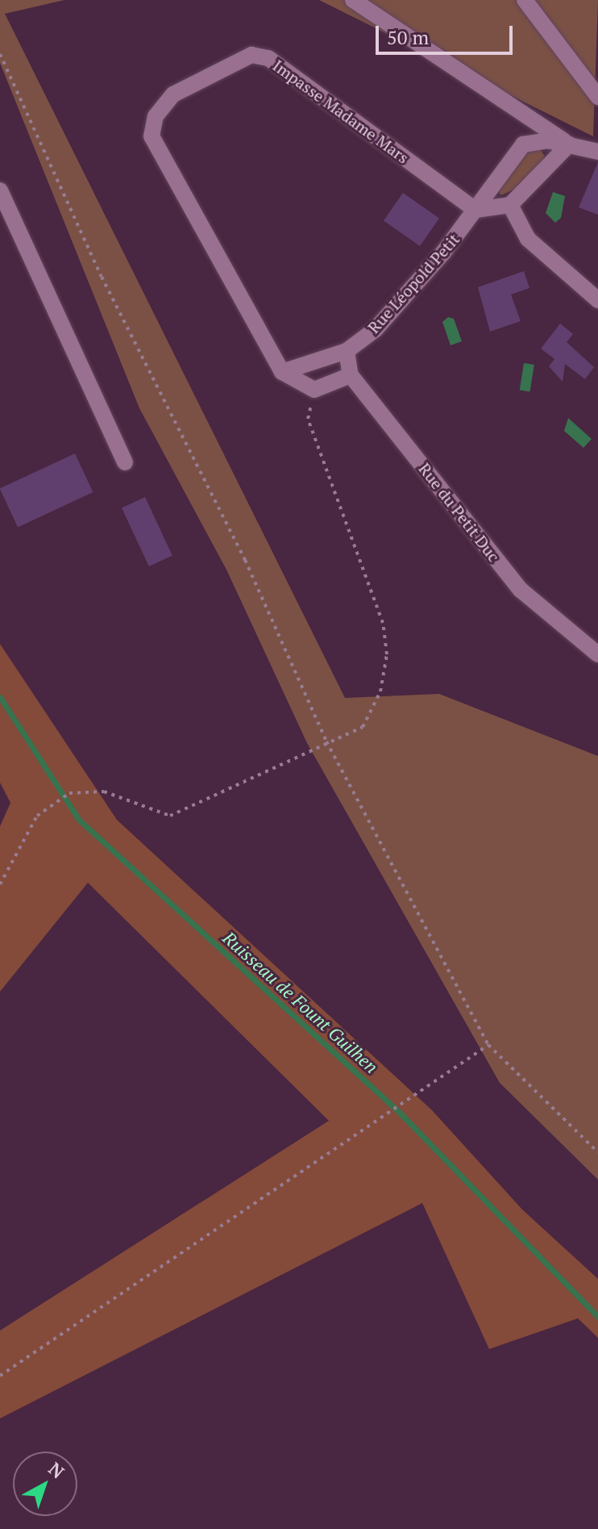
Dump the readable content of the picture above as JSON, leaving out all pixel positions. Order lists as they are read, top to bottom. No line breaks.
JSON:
{"streets":{"street":["Impasse Madame Mars","Rue Léopold Petit","Rue du Petit Duc"]},"crossings":[["Impasse Madame Mars","Rue Léopold Petit"],["Rue Léopold Petit","Rue du Petit Duc"]],"water":["Ruisseau de Fount Guilhen"],"scale_bar":"50 m","north":"top right"}
